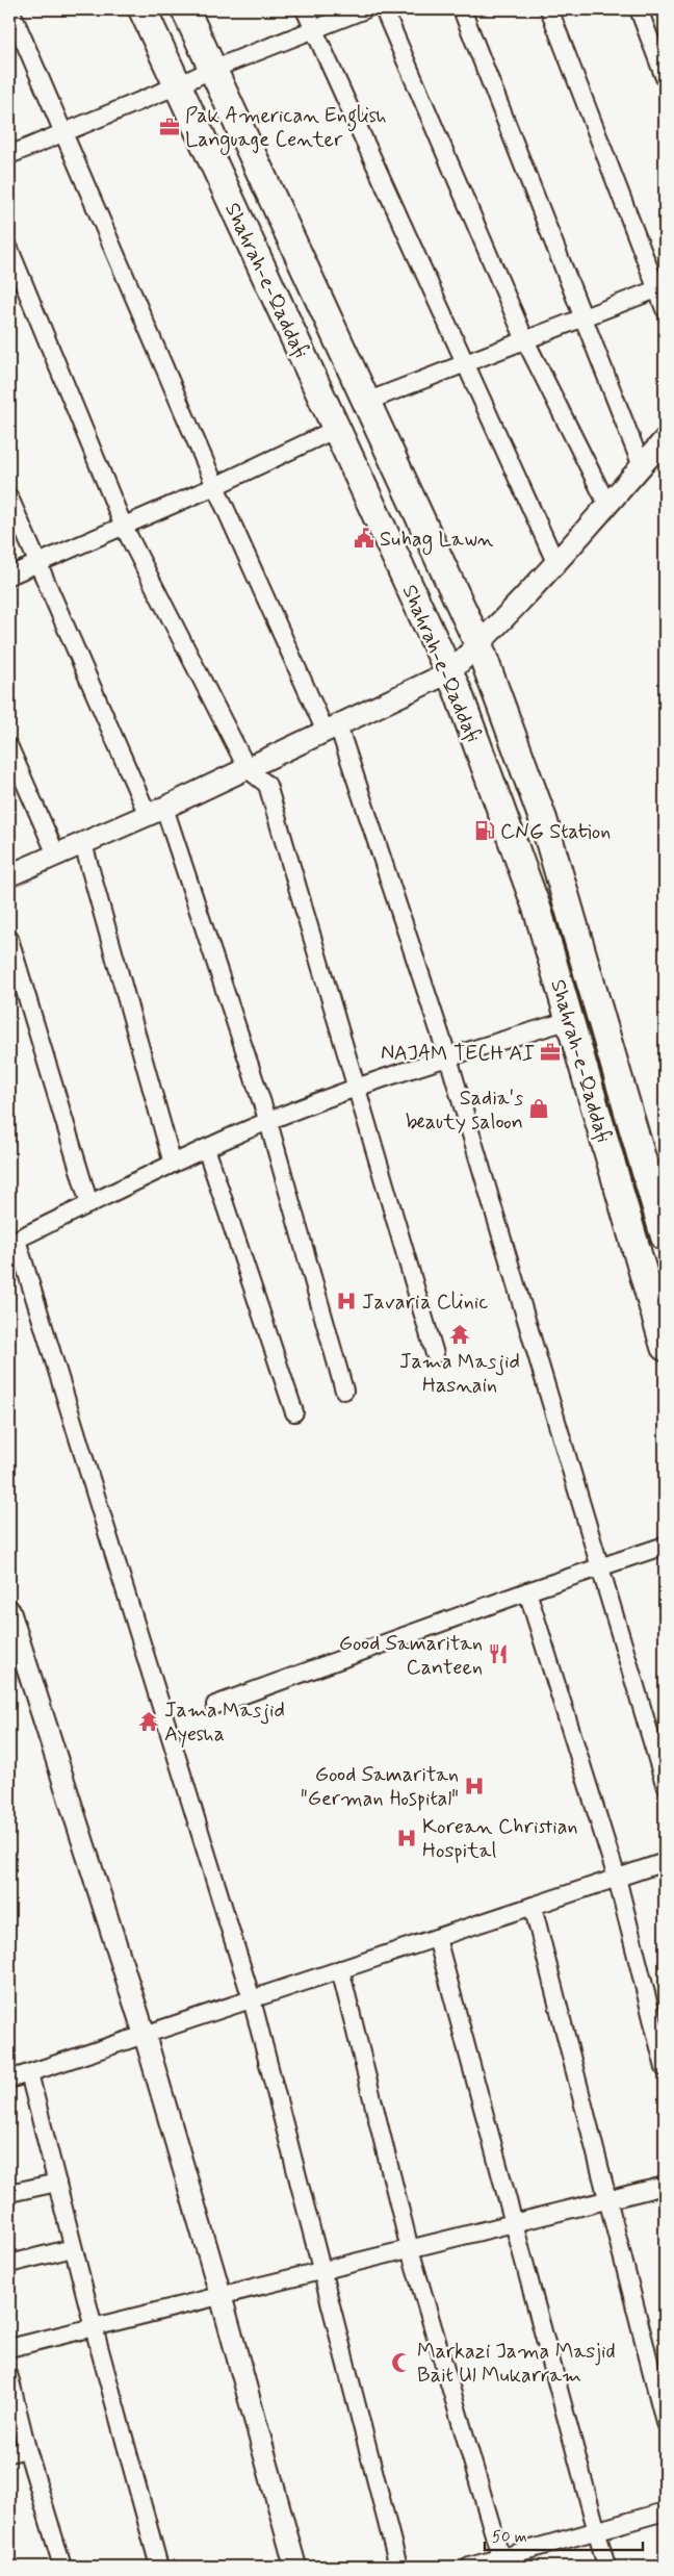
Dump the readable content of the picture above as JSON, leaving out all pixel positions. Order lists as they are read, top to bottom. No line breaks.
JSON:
{"streets":{"main road":["Shahrah-e-Qaddafi"]},"places":{"office":["Pak American English Language Center","NAJAM TECH AI"],"public building":["Suhag Lawn"],"fuel station":["CNG Station"],"shop":["Sadia's beauty saloon"],"hospital":["Javaria Clinic","Good Samaritan \"German Hospital\"","Korean Christian Hospital"],"temple":["Jama Masjid Hasnain","Jama Masjid Ayesha"],"restaurant":["Good Samaritan Canteen"],"mosque":["Markazi Jama Masjid Bait Ul Mukarram"]},"scale_bar":"50 m"}
